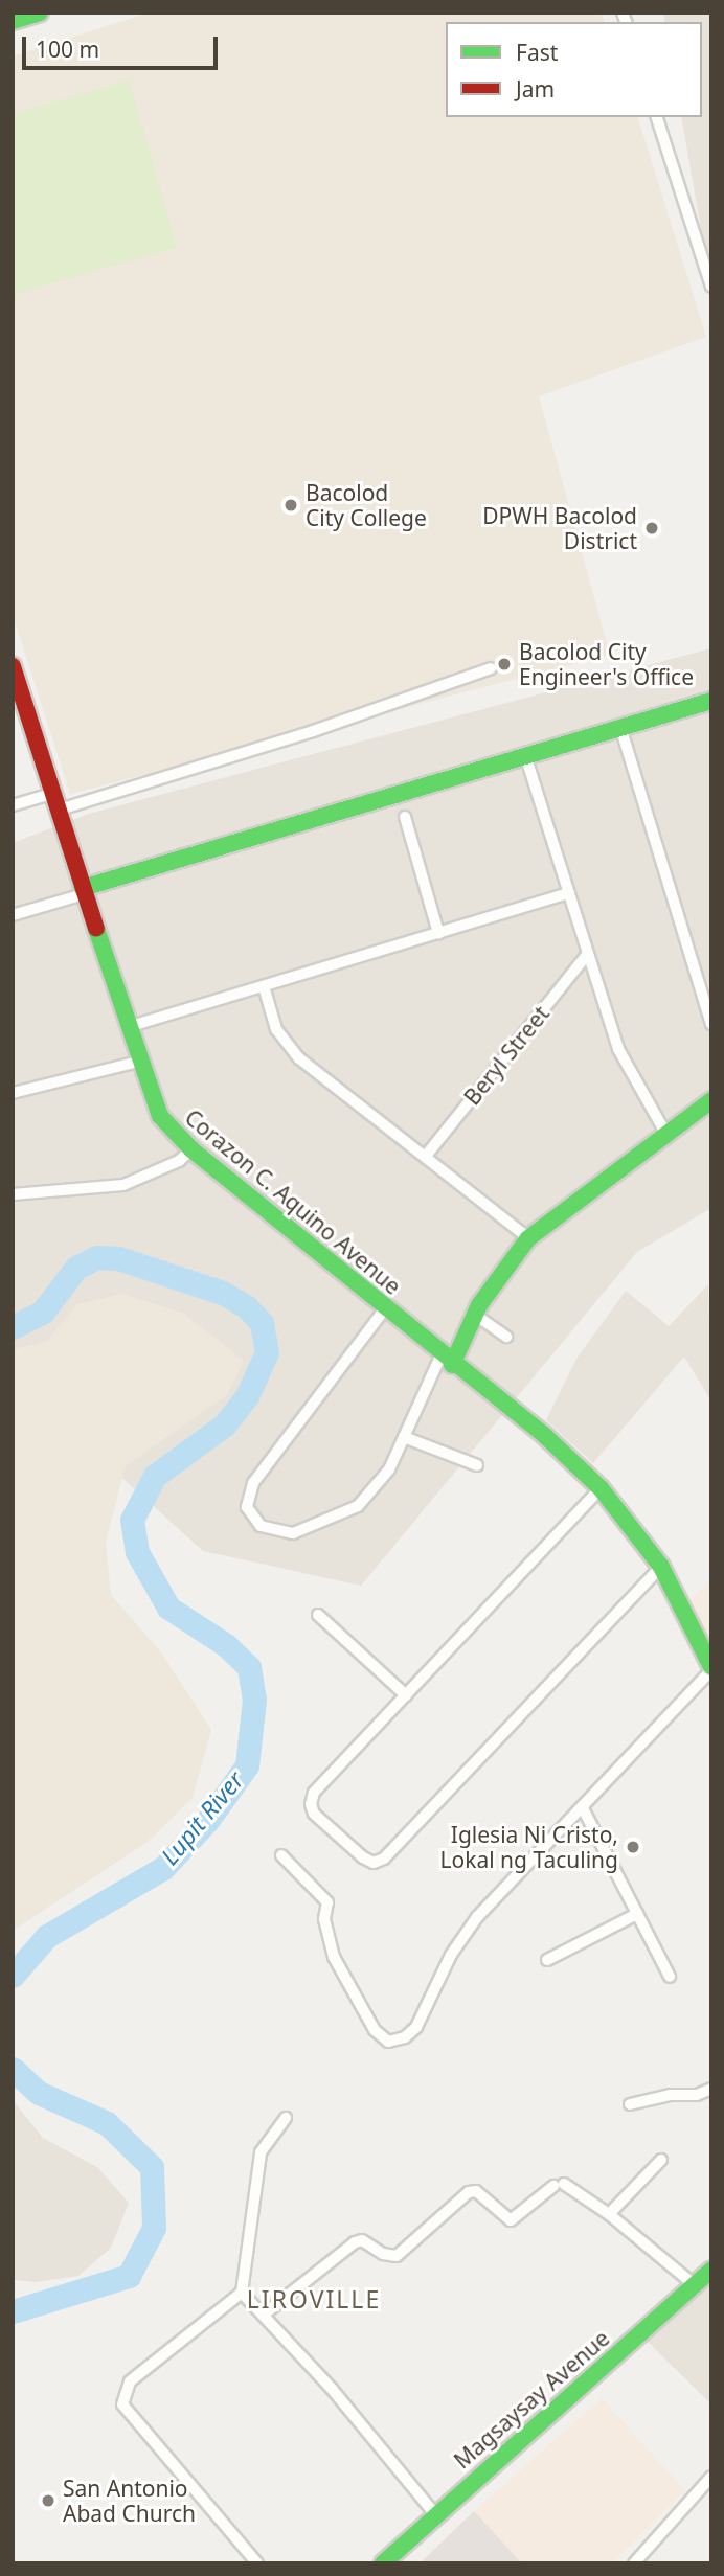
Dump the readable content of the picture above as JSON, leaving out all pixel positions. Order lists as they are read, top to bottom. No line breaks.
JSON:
{"streets":{"street":["Beryl Street","Corazon C. Aquino Avenue","Magsaysay Avenue"]},"districts":["LIROVILLE"],"water":["Lupit River"],"places":["Bacolod City College","DPWH Bacolod District","Bacolod City Engineer's Office","Iglesia Ni Cristo, Lokal ng Taculing","San Antonio Abad Church"],"legend":["Fast","Jam"],"scale_bar":"100 m"}
